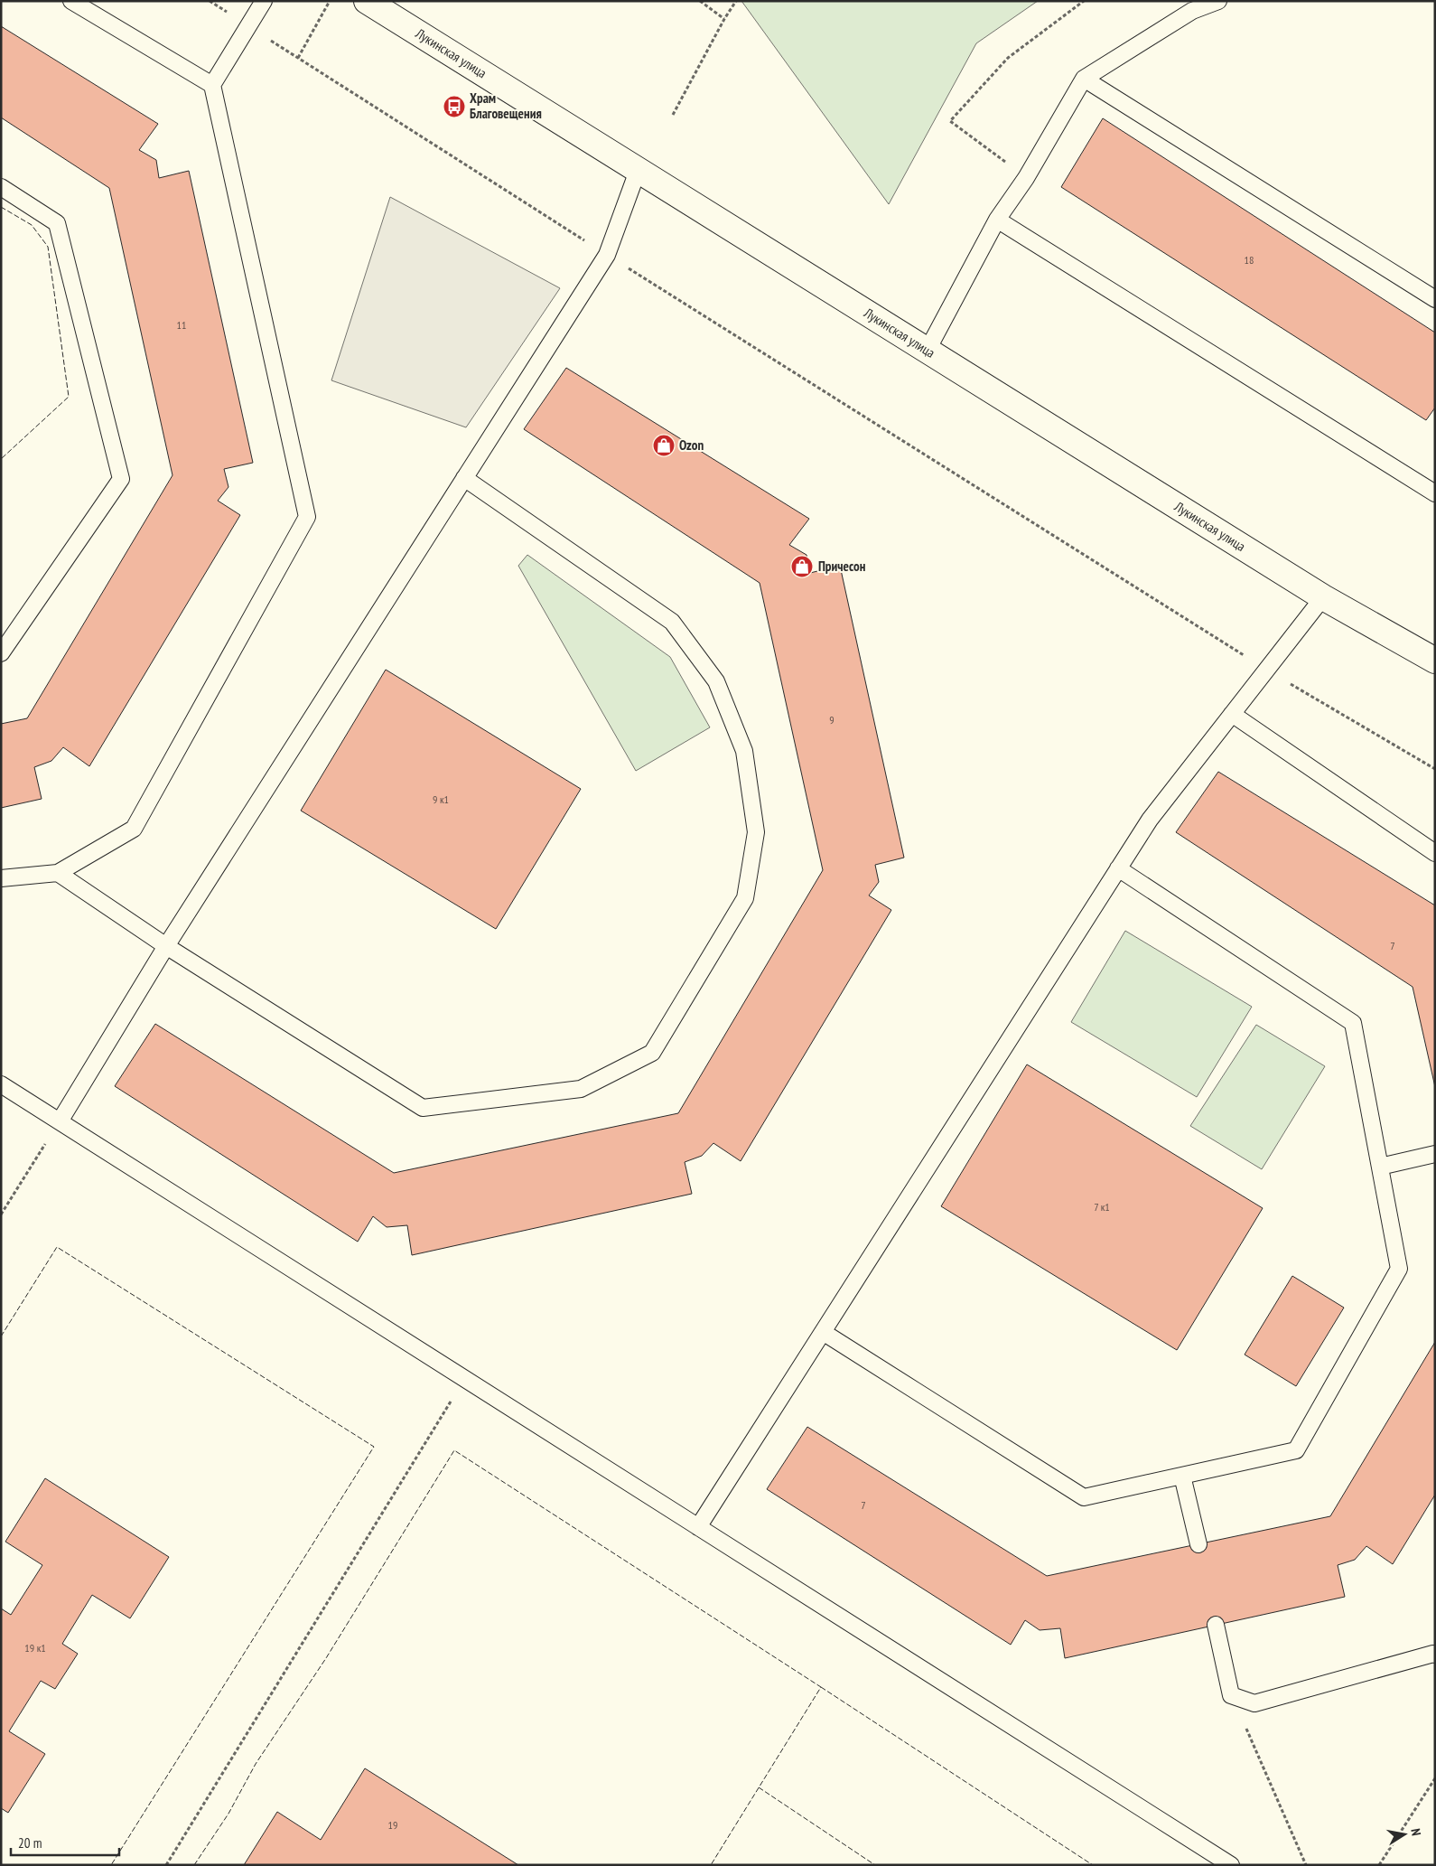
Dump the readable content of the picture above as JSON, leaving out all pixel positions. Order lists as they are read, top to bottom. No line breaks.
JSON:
{"streets":{"street":["Лукинская улица"]},"places":{"bus stop":["Храм Благовещения"],"shop":["Ozon","Причесон"]},"house_numbers":["18","11","9","9 к1","7","7 к1","7","19 к1","19"],"scale_bar":"20 m","north":"right"}
